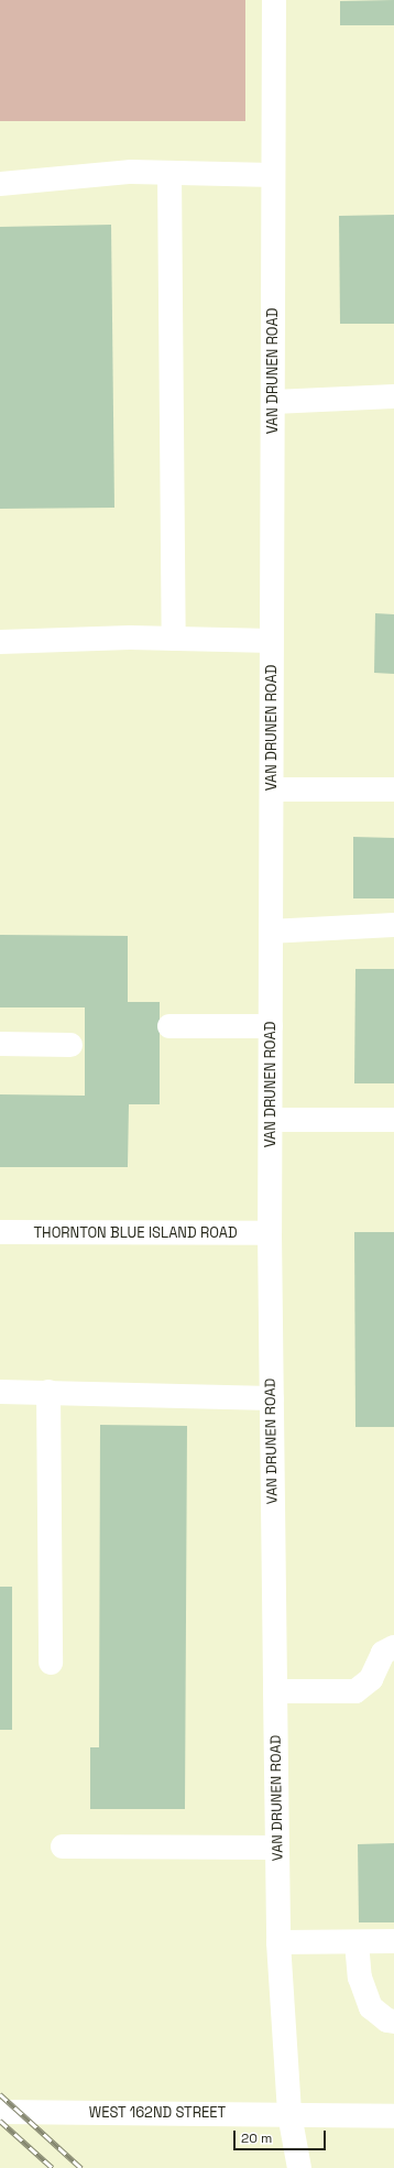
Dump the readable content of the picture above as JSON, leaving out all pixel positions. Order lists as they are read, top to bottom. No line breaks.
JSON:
{"streets":{"street":["VAN DRUNEN ROAD","THORNTON BLUE ISLAND ROAD","WEST 162ND STREET"]},"crossings":[["VAN DRUNEN ROAD","THORNTON BLUE ISLAND ROAD"],["VAN DRUNEN ROAD","WEST 162ND STREET"]],"scale_bar":"20 m"}
